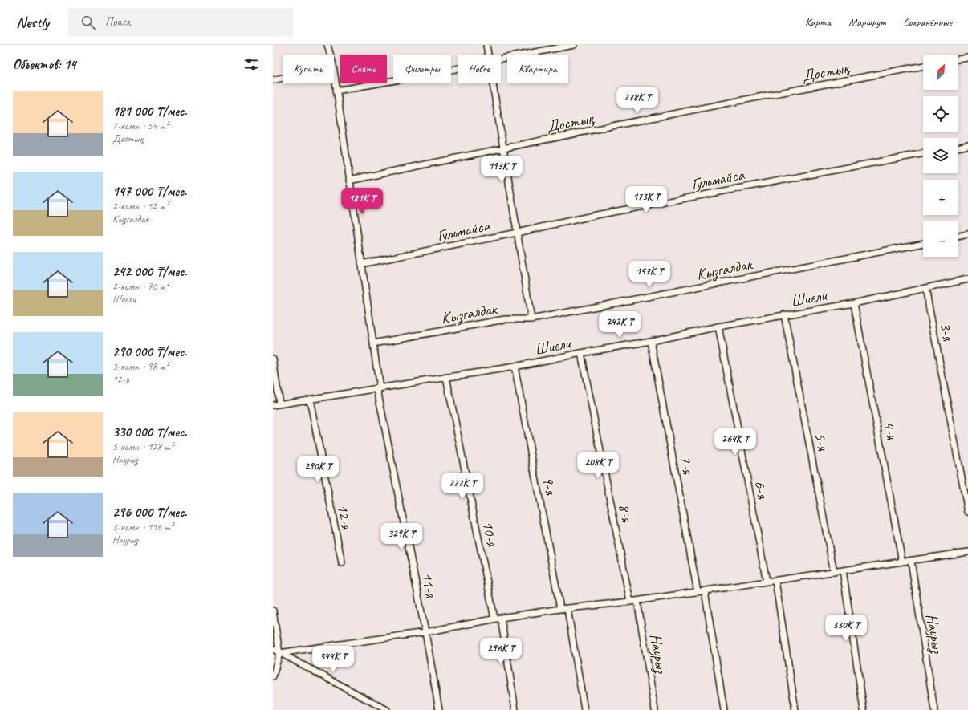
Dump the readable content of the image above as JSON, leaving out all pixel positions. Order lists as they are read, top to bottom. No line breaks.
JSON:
{"streets":{"street":["Достық","Гульмайса","Кызгалдак","Шиели","3-я","4-я","5-я","7-я","9-я","6-я","8-я","12-я","10-я","11-я","Наурыз"]},"crossings":[["Достық","11-я"],["Гульмайса","11-я"],["Кызгалдак","11-я"],["Шиели","3-я"],["Шиели","4-я"],["Шиели","5-я"],["Шиели","7-я"],["Шиели","9-я"],["Шиели","6-я"],["Шиели","8-я"],["Шиели","12-я"],["Шиели","10-я"],["Шиели","11-я"]],"north":"top right","page":{"header":"Nestly","search":"Поиск","nav":["Карта","Маршрут","Сохранённые"],"heading":"Объектов: 14","map_buttons":["+","−"],"chip":["Купить","Снять","Фильтры","Новое","Квартира"],"list":[{"name":"181 000 ₸/мес.","note":"2-комн. · 54 m² · Достық"},{"name":"147 000 ₸/мес.","note":"2-комн. · 52 m² · Кызгалдак"},{"name":"242 000 ₸/мес.","note":"2-комн. · 70 m² · Шиели"},{"name":"290 000 ₸/мес.","note":"3-комн. · 98 m² · 12-я"},{"name":"330 000 ₸/мес.","note":"5-комн. · 128 m² · Наурыз"},{"name":"296 000 ₸/мес.","note":"3-комн. · 116 m² · Наурыз"}],"price":["278K ₸","193K ₸","173K ₸","181K ₸","147K ₸","242K ₸","264K ₸","208K ₸","290K ₸","222K ₸","329K ₸","330K ₸","296K ₸","344K ₸"]}}
